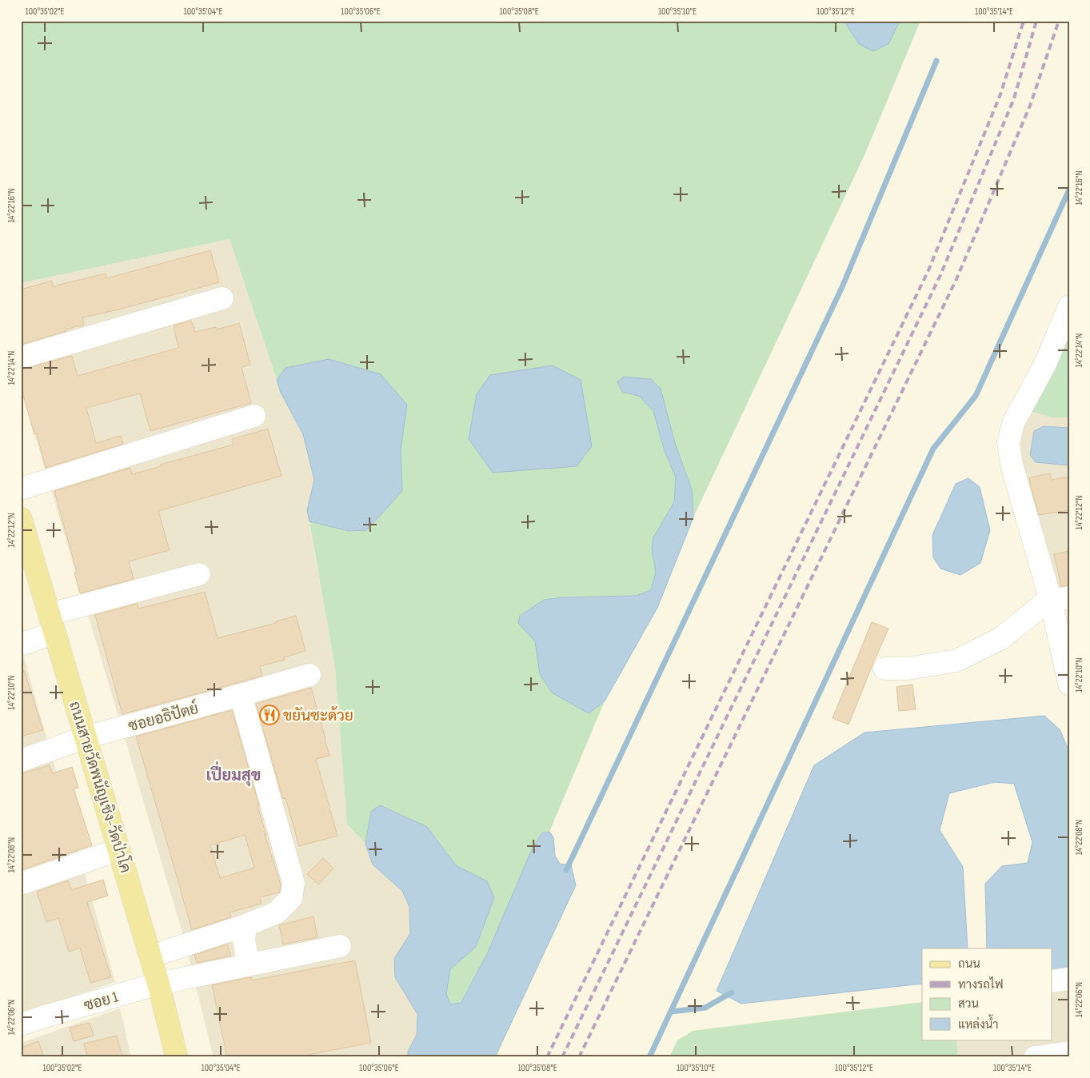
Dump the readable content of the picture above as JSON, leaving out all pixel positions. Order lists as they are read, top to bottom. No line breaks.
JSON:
{"streets":{"main road":["ถนนสายวัดพนัญเชิง-วัดป่าโค"],"street":["ซอยอธิปัตย์","ซอย 1"]},"crossings":[["ซอยอธิปัตย์","ถนนสายวัดพนัญเชิง-วัดป่าโค"],["ถนนสายวัดพนัญเชิง-วัดป่าโค","ซอย 1"]],"districts":["เปี่ยมสุข"],"places":{"restaurant":["ขยันซะด้วย"]},"legend":["ถนน","ทางรถไฟ","สวน","แหล่งน้ำ"],"coordinates":["100°35'02\"E","100°35'04\"E","100°35'06\"E","100°35'08\"E","100°35'10\"E","100°35'12\"E","100°35'14\"E","14°22'16\"N","14°22'14\"N","14°22'12\"N","14°22'10\"N","14°22'08\"N","14°22'06\"N"]}
